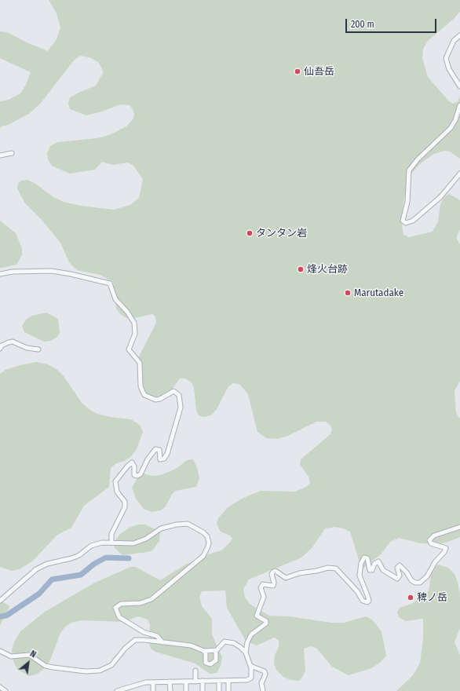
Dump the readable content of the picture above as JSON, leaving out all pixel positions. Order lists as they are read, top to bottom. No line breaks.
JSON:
{"places":["仙吾岳","タンタン岩","烽火台跡","Marutadake","稗ノ岳"],"scale_bar":"200 m","north":"top right"}
